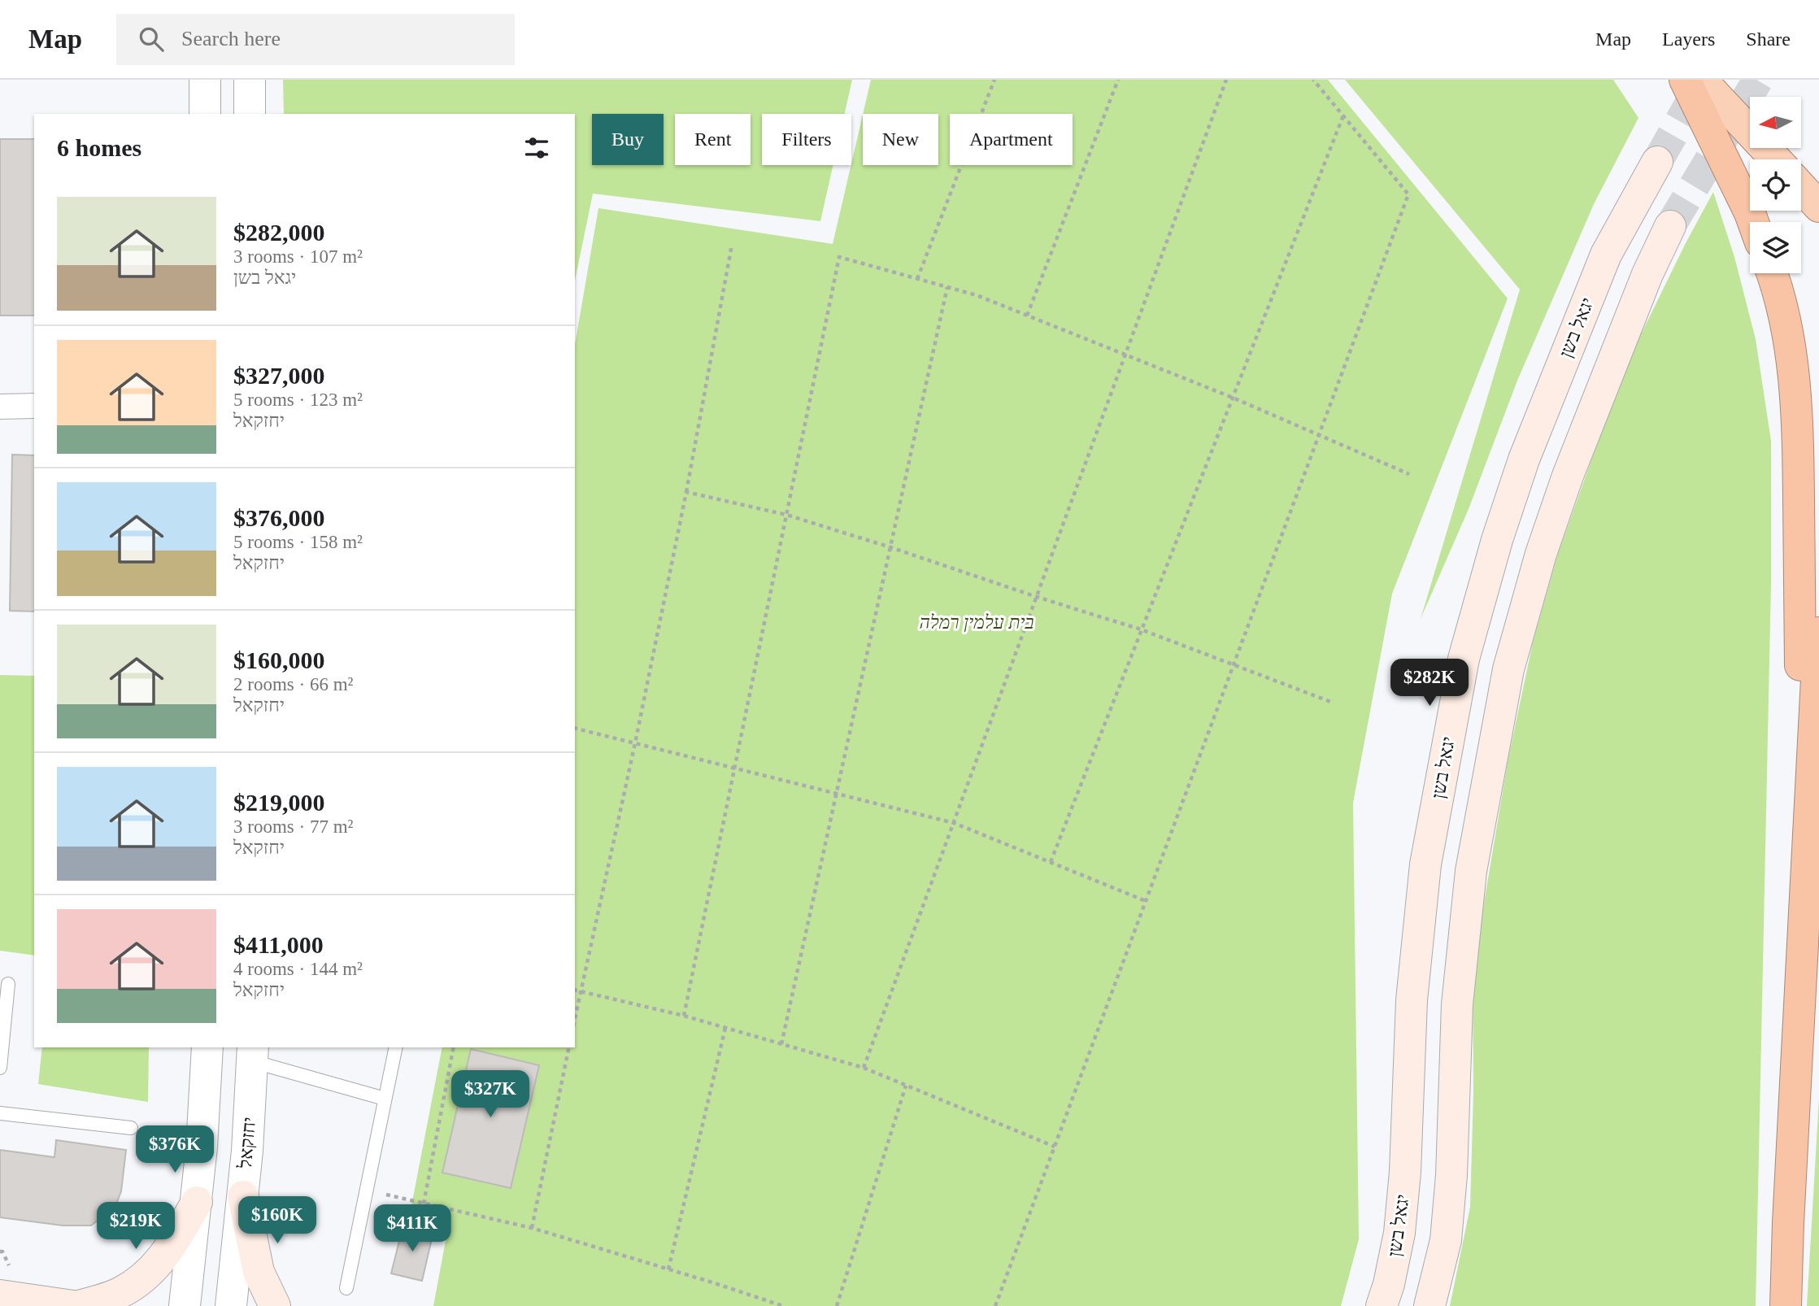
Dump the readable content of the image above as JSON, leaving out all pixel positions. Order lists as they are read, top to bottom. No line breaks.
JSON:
{"streets":{"main road":["יגאל בשן"],"street":["יחזקאל"]},"parks":["בית עלמין רמלה"],"north":"left","page":{"header":"Map","search":"Search here","nav":["Map","Layers","Share"],"chip":["Buy","Rent","Filters","New","Apartment"],"heading":"6 homes","list":[{"name":"$282,000","note":"3 rooms · 107 m² · יגאל בשן"},{"name":"$327,000","note":"5 rooms · 123 m² · יחזקאל"},{"name":"$376,000","note":"5 rooms · 158 m² · יחזקאל"},{"name":"$160,000","note":"2 rooms · 66 m² · יחזקאל"},{"name":"$219,000","note":"3 rooms · 77 m² · יחזקאל"},{"name":"$411,000","note":"4 rooms · 144 m² · יחזקאל"}],"price":["$282K","$327K","$376K","$160K","$219K","$411K"]}}
